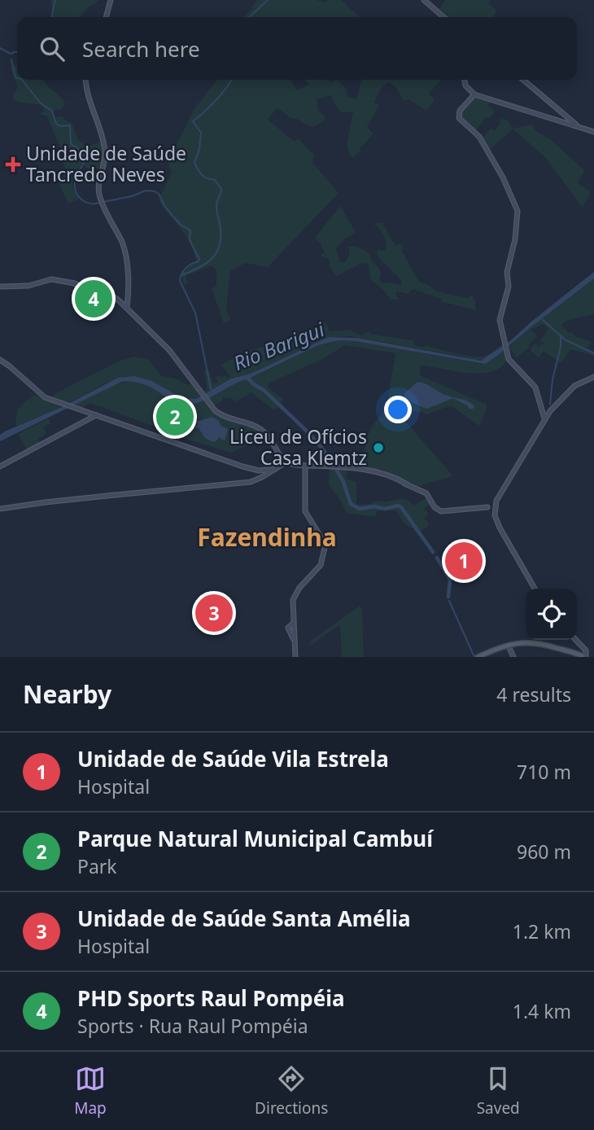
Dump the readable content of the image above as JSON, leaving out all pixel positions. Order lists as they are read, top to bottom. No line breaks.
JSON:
{"districts":["Fazendinha"],"water":["Rio Barigui"],"places":{"health":["Unidade de Saúde Tancredo Neves"],"other":["Liceu de Ofícios Casa Klemtz"]},"page":{"search":"Search here","pins":["4","2","1","3"],"heading":["Nearby","4 results"],"list":[{"mark":"1","name":"Unidade de Saúde Vila Estrela","note":"Hospital","value":"710 m"},{"mark":"2","name":"Parque Natural Municipal Cambuí","note":"Park","value":"960 m"},{"mark":"3","name":"Unidade de Saúde Santa Amélia","note":"Hospital","value":"1.2 km"},{"mark":"4","name":"PHD Sports Raul Pompéia","note":"Sports · Rua Raul Pompéia","value":"1.4 km"}],"nav":["Map","Directions","Saved"]}}
